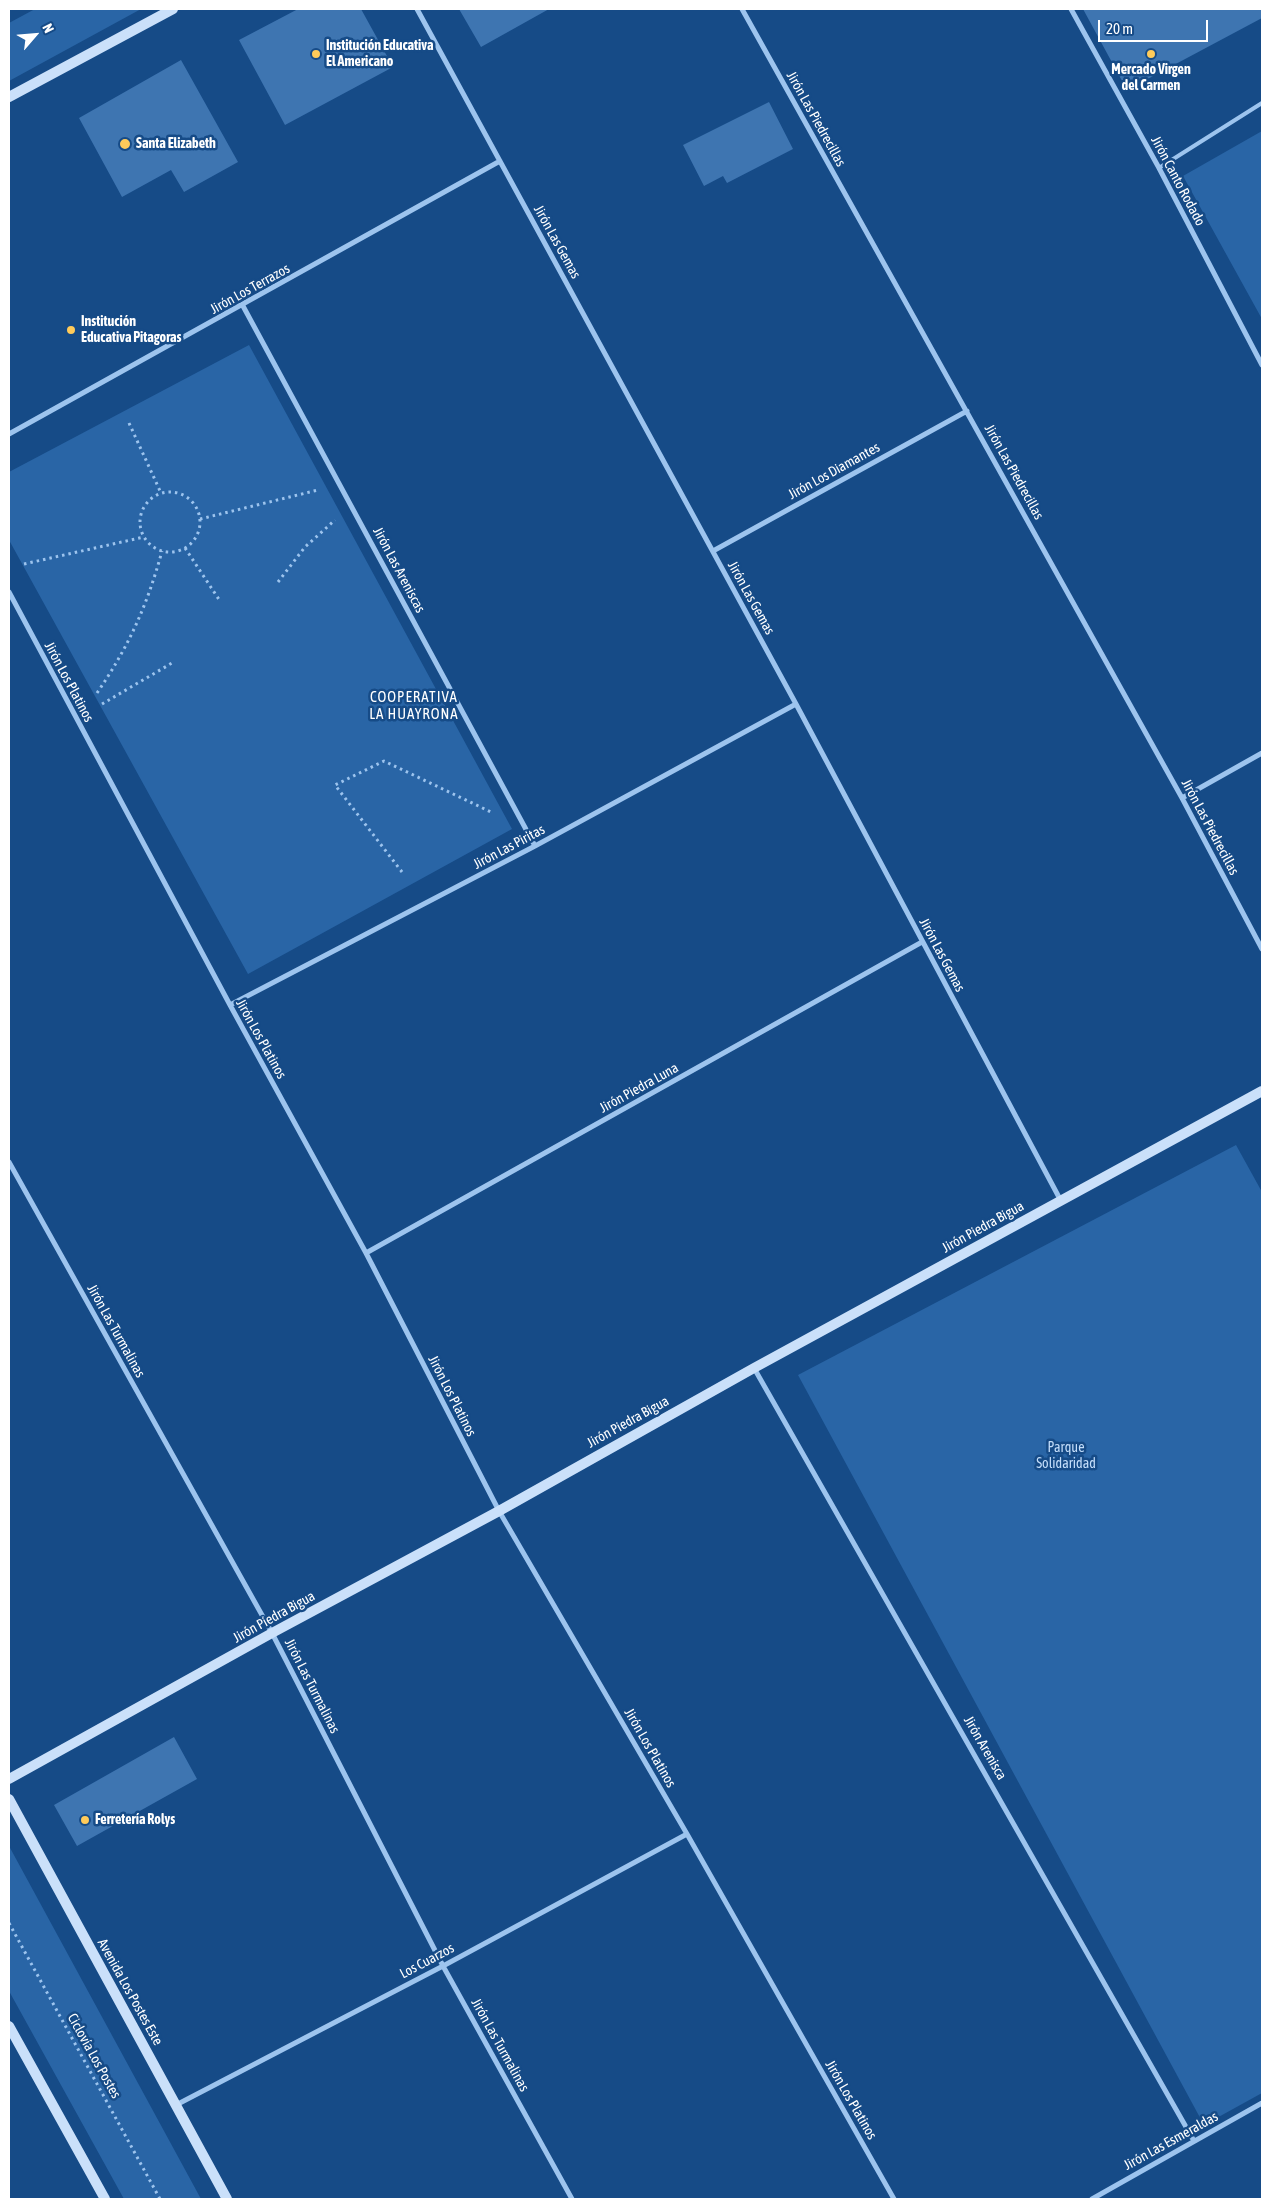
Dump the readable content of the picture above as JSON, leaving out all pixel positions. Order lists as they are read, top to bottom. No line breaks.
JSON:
{"streets":{"street":["Jirón Las Piedrecillas","Jirón Canto Rodado","Jirón Las Gemas","Jirón Los Terrazos","Jirón Los Diamantes","Jirón Las Areniscas","Jirón Los Platinos","Jirón Las Piritas","Jirón Piedra Luna","Jirón Piedra Bigua","Jirón Las Turmalinas","Jirón Arenisca","Los Cuarzos","Avenida Los Postes Este","Jirón Las Esmeraldas"],"path":["Ciclovía Los Postes"]},"crossings":[["Jirón Las Piedrecillas","Jirón Los Diamantes"],["Jirón Las Gemas","Jirón Los Terrazos"],["Jirón Las Gemas","Jirón Los Diamantes"],["Jirón Las Gemas","Jirón Las Piritas"],["Jirón Las Gemas","Jirón Piedra Luna"],["Jirón Las Gemas","Jirón Piedra Bigua"],["Jirón Los Terrazos","Jirón Las Areniscas"],["Jirón Las Areniscas","Jirón Las Piritas"],["Jirón Los Platinos","Jirón Las Piritas"],["Jirón Los Platinos","Jirón Piedra Luna"],["Jirón Los Platinos","Jirón Piedra Bigua"],["Jirón Los Platinos","Los Cuarzos"],["Jirón Piedra Bigua","Jirón Las Turmalinas"],["Jirón Piedra Bigua","Jirón Arenisca"],["Jirón Las Turmalinas","Los Cuarzos"],["Jirón Arenisca","Jirón Las Esmeraldas"],["Los Cuarzos","Avenida Los Postes Este"]],"districts":["COOPERATIVA LA HUAYRONA"],"parks":["Parque Solidaridad"],"places":["Institución Educativa El Americano","Mercado Virgen del Carmen","Santa Elizabeth","Institución Educativa Pitagoras","Ferretería Rolys"],"scale_bar":"20 m","north":"top right"}
